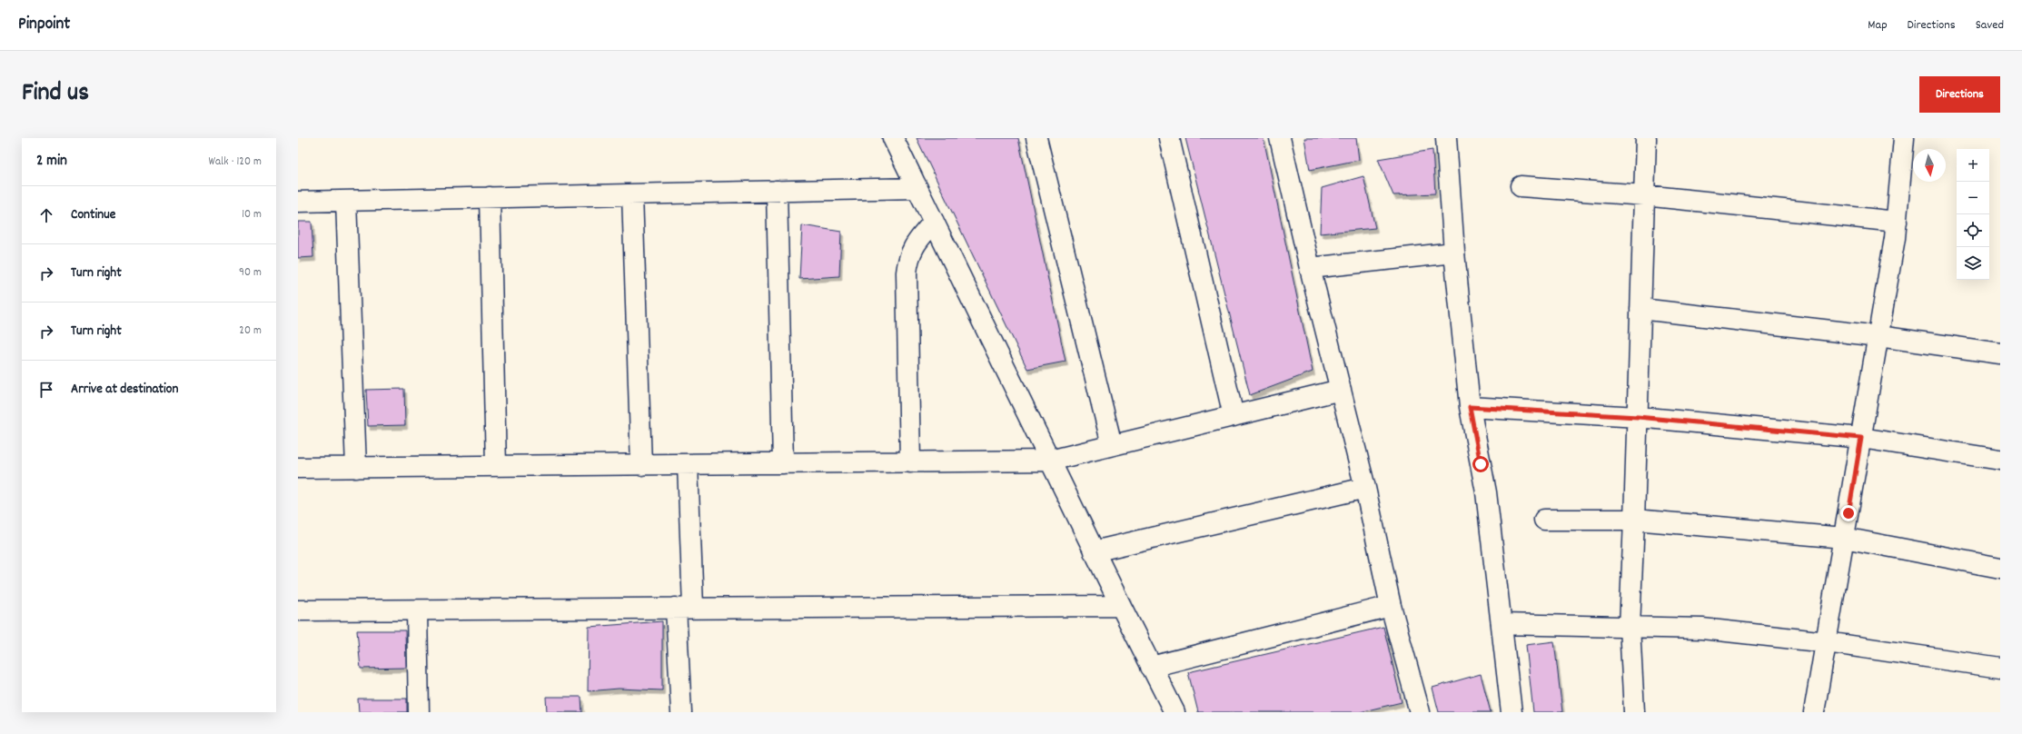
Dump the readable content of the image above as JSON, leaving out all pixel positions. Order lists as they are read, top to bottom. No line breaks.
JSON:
{"north":"bottom","page":{"header":"Pinpoint","nav":["Map","Directions","Saved"],"title":"Find us","buttons":"Directions","heading":["2 min","Walk · 120 m"],"map_buttons":["+","−"],"list":[["Continue","10 m"],["Turn right","90 m"],["Turn right","20 m"],"Arrive at destination"]}}
